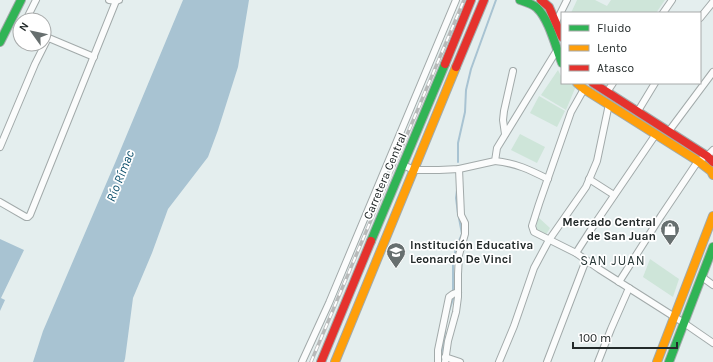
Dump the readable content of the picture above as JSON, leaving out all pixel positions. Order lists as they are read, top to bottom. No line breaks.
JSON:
{"streets":{"main road":["Carretera Central"]},"districts":["SAN JUAN"],"water":["Río Rímac"],"places":{"shop":["Mercado Central de San Juan"],"school or university":["Institución Educativa Leonardo De Vinci"]},"legend":["Fluido","Lento","Atasco"],"scale_bar":"100 m","north":"top left"}
